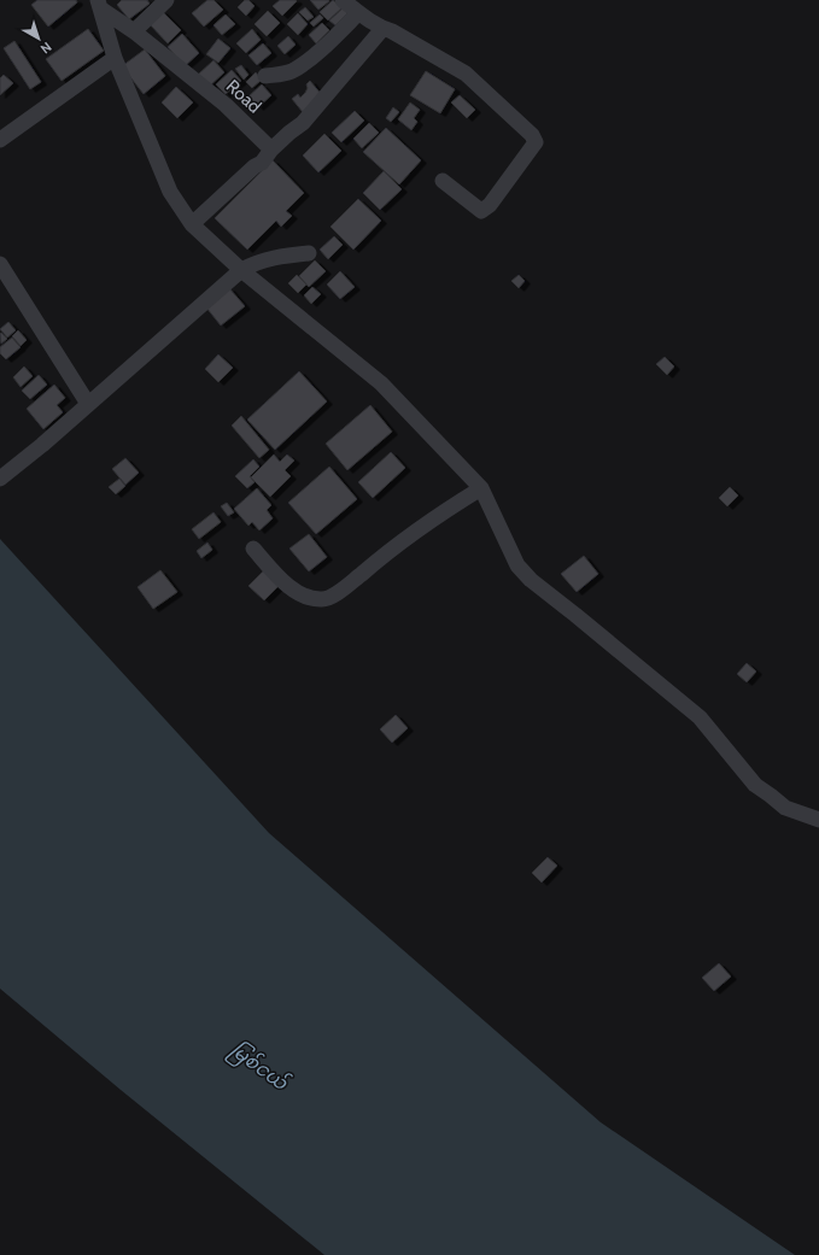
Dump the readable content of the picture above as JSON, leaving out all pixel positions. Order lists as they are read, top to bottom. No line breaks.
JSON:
{"streets":{"street":["Road"]},"water":["မြစ်ငယ်"],"north":"bottom right"}
